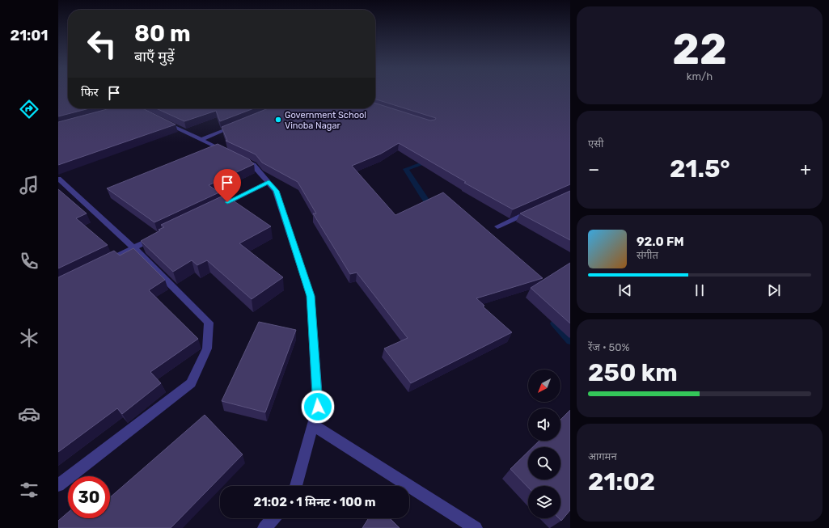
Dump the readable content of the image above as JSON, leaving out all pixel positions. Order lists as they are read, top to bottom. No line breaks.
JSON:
{"places":["Government School Vinoba Nagar"],"north":"bottom left","page":{"tabs":"21:01","tile":[["22","km/h"],"एसी",["रेंज · 50%","250 km"],["आगमन","21:02"]],"turn":["80 m","बाएँ मुड़ें"],"then":"फिर","heat":["−","21.5°","+"],"song":["92.0 FM","संगीत"],"limit":"30","trip":"21:02 · 1 मिनट · 100 m"}}
